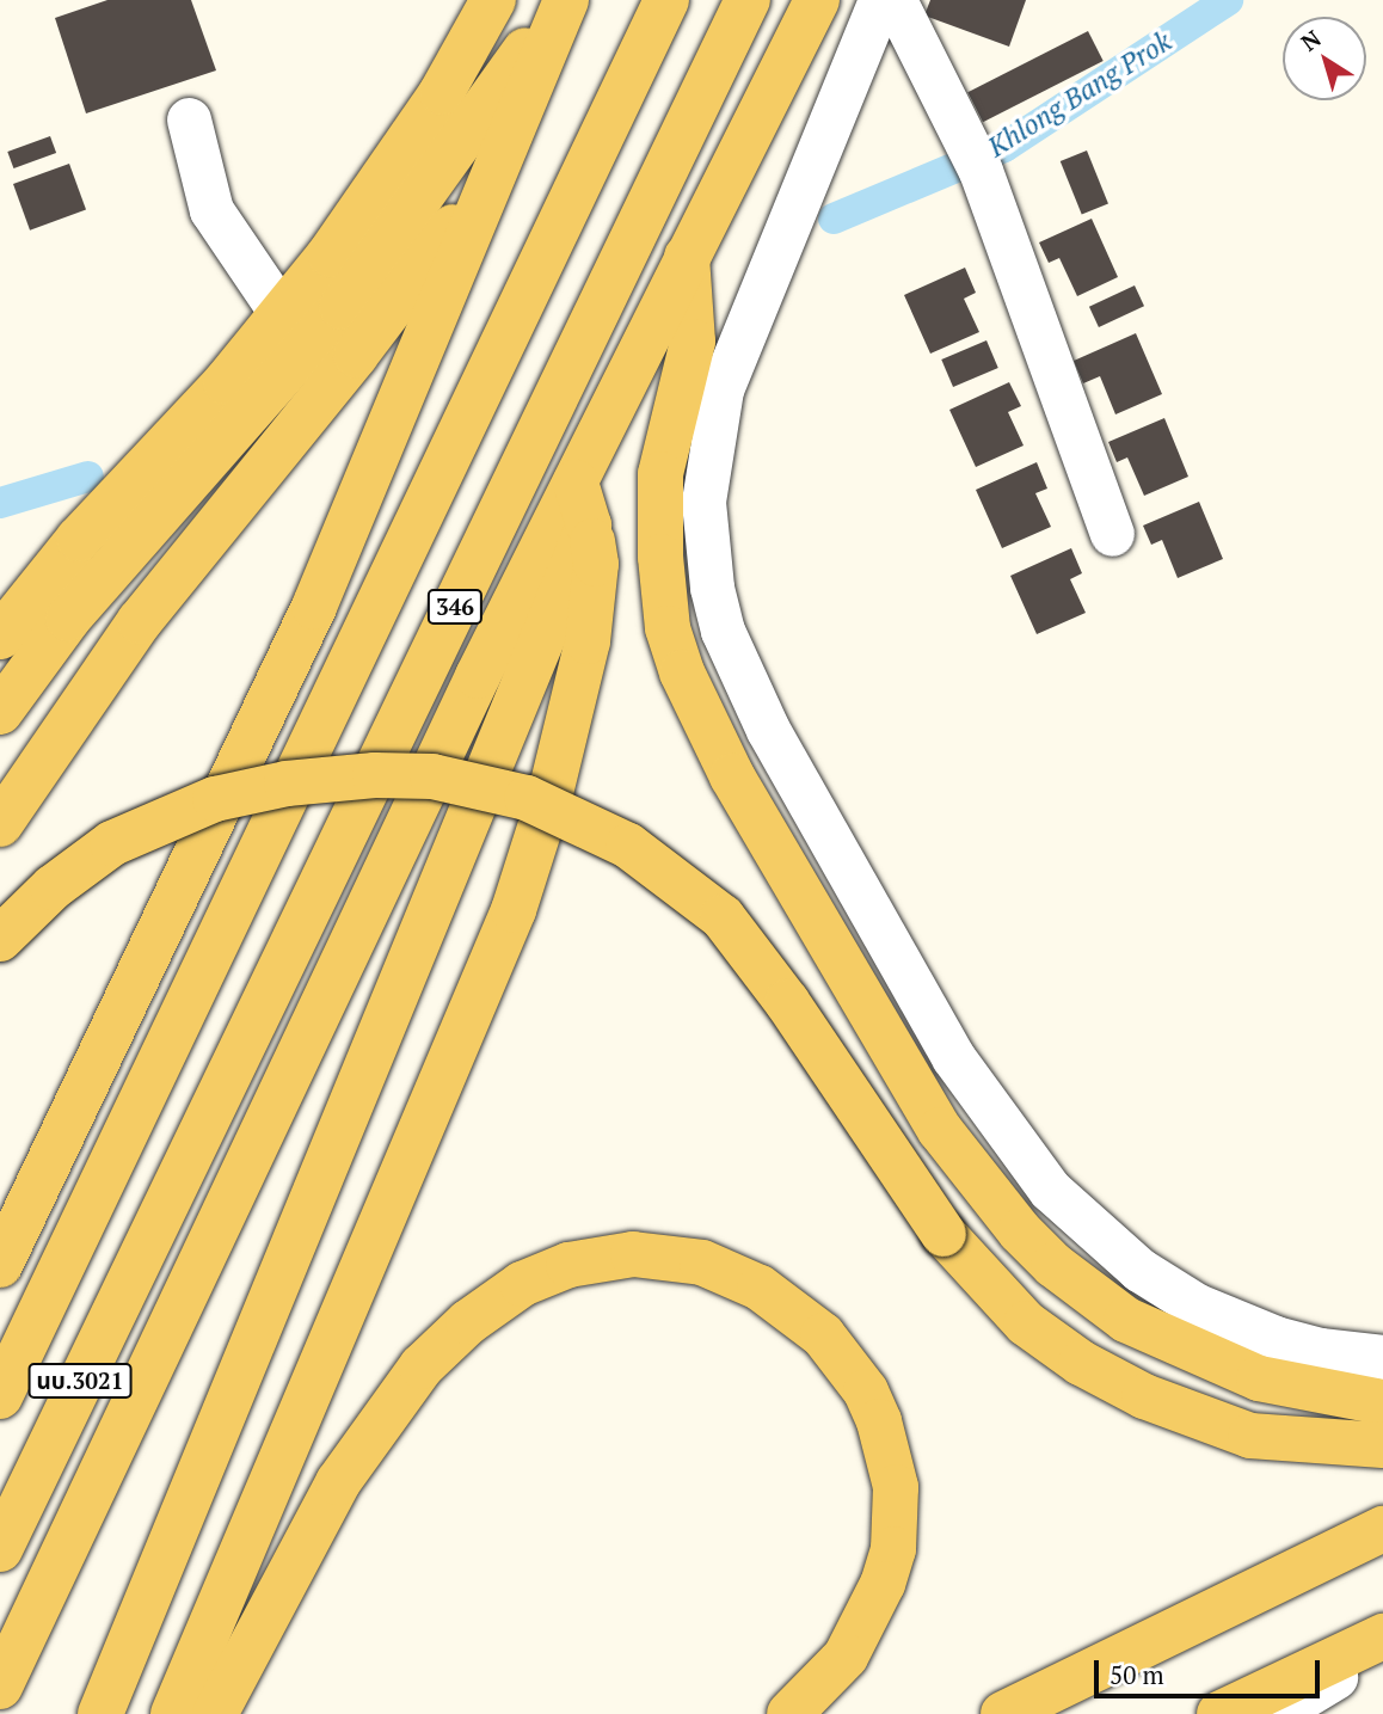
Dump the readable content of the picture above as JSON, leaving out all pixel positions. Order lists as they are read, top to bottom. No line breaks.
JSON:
{"streets":{"main road":["346","นบ.3021"]},"crossings":[["346","นบ.3021"]],"water":["Khlong Bang Prok"],"scale_bar":"50 m","north":"top left"}
